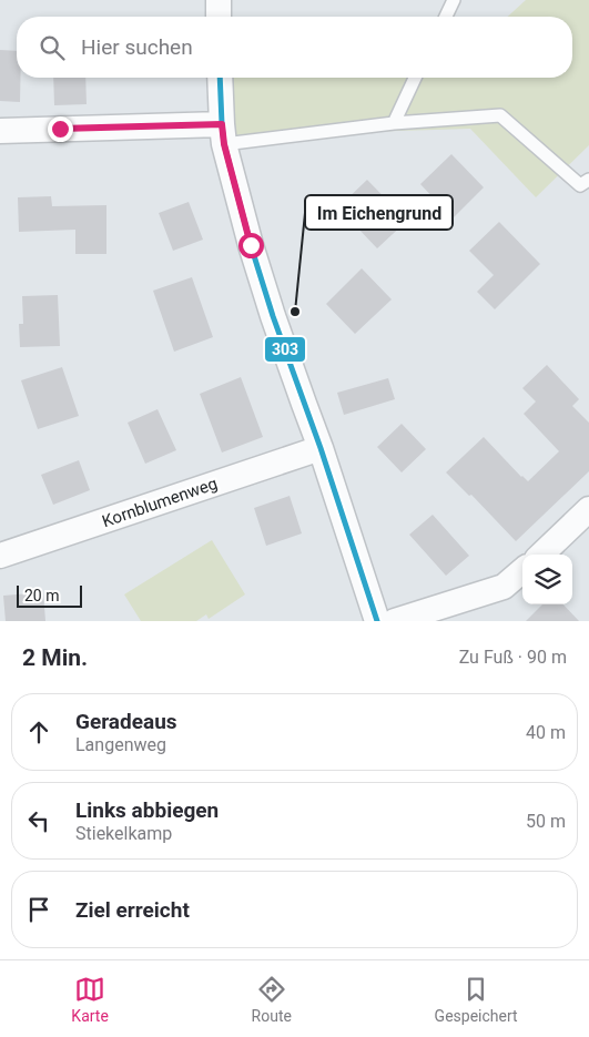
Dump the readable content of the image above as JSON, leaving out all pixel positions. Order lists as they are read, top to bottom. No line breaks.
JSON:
{"streets":{"street":["Kornblumenweg"]},"places":["Im Eichengrund"],"lines":["transit line 303"],"scale_bar":"20 m","page":{"search":"Hier suchen","scale":"20 m","heading":["2 Min.","Zu Fuß · 90 m"],"list":[["Geradeaus","Langenweg","40 m"],["Links abbiegen","Stiekelkamp","50 m"],"Ziel erreicht"],"nav":["Karte","Route","Gespeichert"]}}
